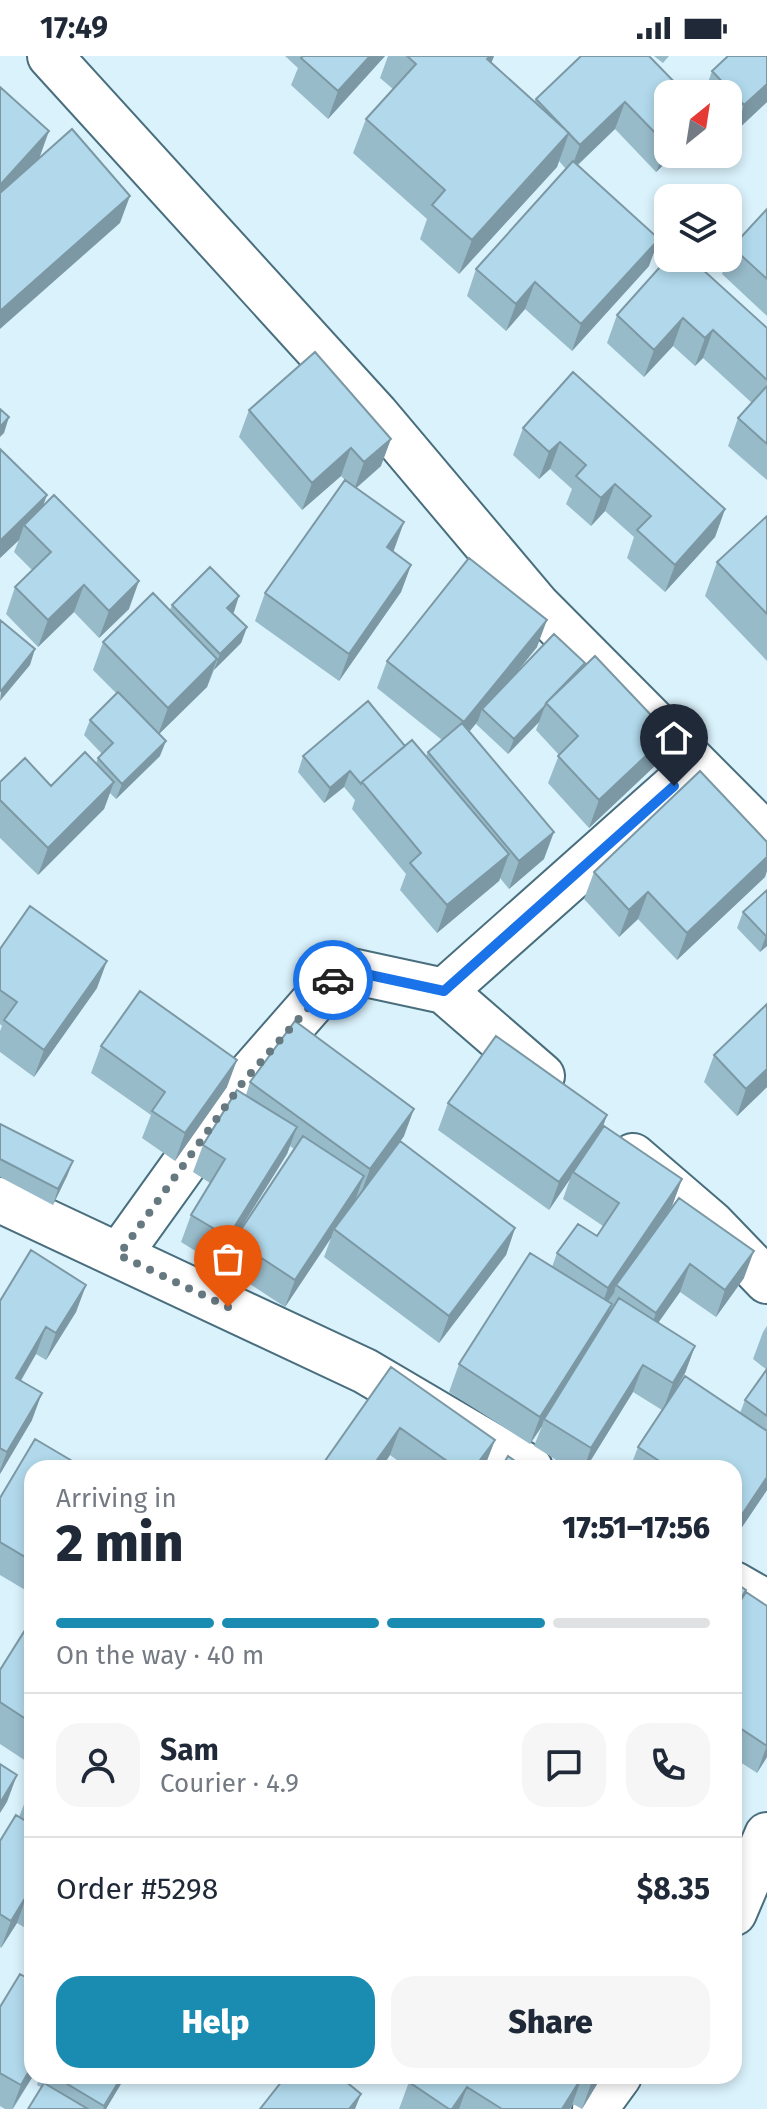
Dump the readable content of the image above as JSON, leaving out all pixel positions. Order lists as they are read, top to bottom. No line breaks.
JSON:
{"north":"top right","page":{"status":"17:49","heading":["2 min","Arriving in","17:51–17:56"],"panel":["Sam","Courier · 4.9","Order #5298","$8.35"],"bar":"On the way · 40 m","buttons":["Help","Share"]}}
